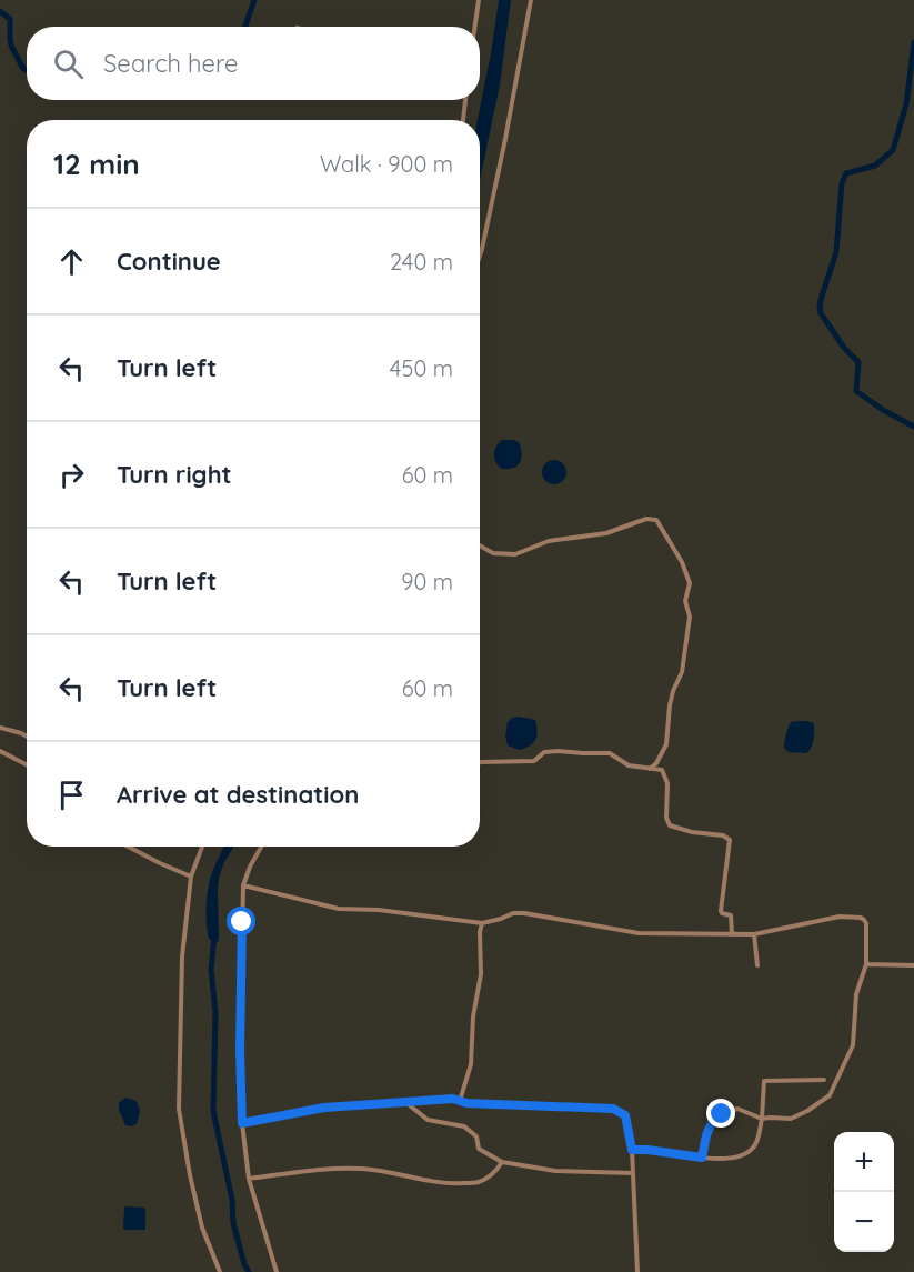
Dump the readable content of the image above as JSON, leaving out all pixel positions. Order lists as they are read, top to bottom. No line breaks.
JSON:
{"page":{"search":"Search here","heading":["12 min","Walk · 900 m"],"list":[["Continue","240 m"],["Turn left","450 m"],["Turn right","60 m"],["Turn left","90 m"],["Turn left","60 m"],"Arrive at destination"],"map_buttons":["+","−"]}}
